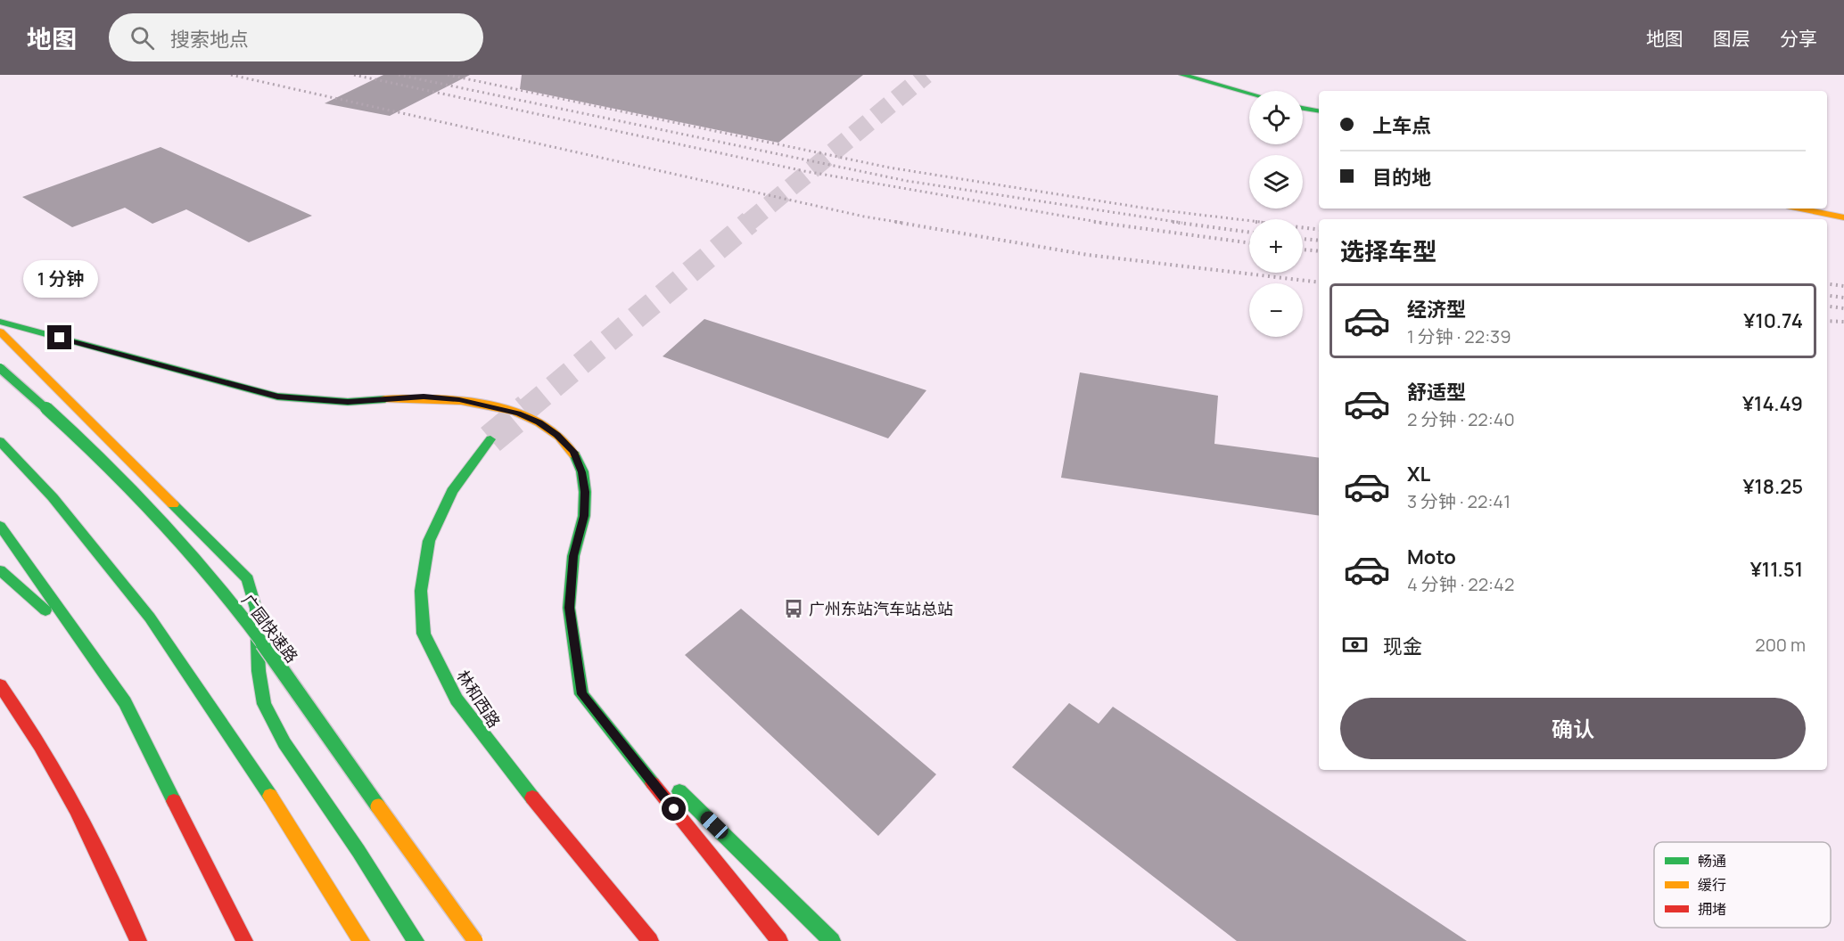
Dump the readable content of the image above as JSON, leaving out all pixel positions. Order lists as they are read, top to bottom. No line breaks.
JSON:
{"streets":{"main road":["广园快速路","林和西路"]},"places":{"bus stop":["广州东站汽车站总站"]},"legend":["畅通","缓行","拥堵"],"page":{"header":"地图","search":"搜索地点","nav":["地图","图层","分享"],"map_buttons":["+","−"],"banner":["上车点","目的地"],"heading":"选择车型","bubble":"1 分钟","list":[{"name":"经济型","note":"1 分钟 · 22:39","value":"¥10.74"},{"name":"舒适型","note":"2 分钟 · 22:40","value":"¥14.49"},{"name":"XL","note":"3 分钟 · 22:41","value":"¥18.25"},{"name":"Moto","note":"4 分钟 · 22:42","value":"¥11.51"}],"pay":["现金","200 m"],"buttons":"确认"}}
